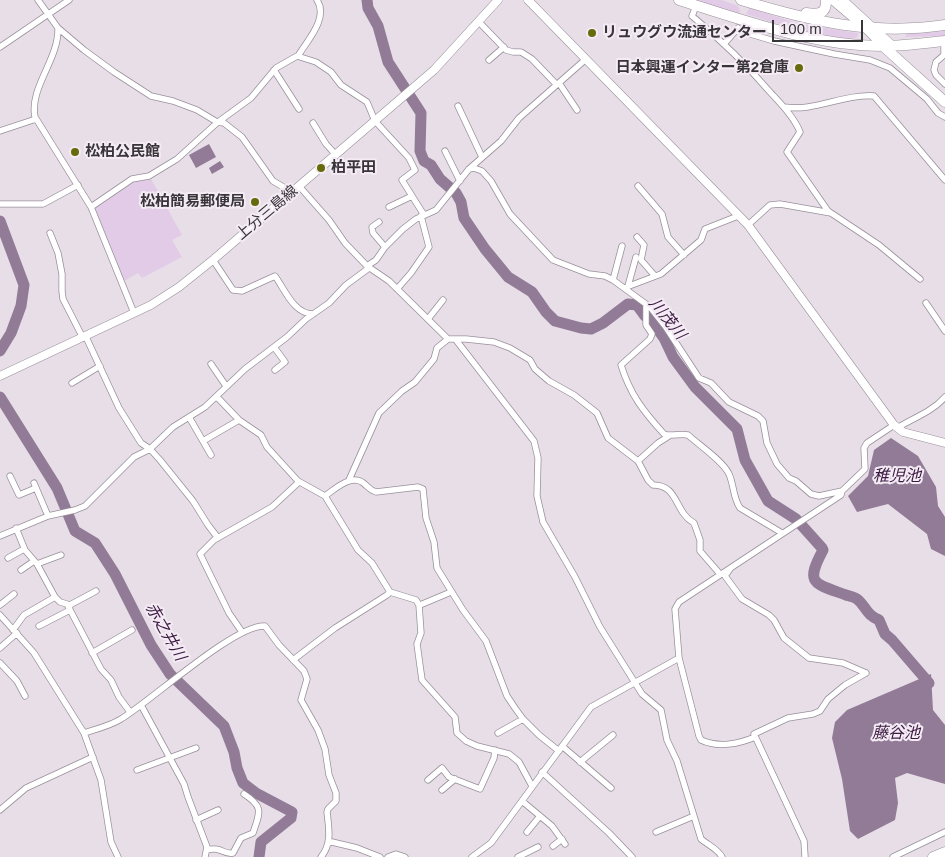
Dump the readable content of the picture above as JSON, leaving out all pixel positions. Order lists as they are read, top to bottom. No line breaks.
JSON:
{"streets":{"main road":["上分三島線"]},"water":["川茂川","稚児池","赤之井川","藤谷池"],"places":["リュウグウ流通センター","日本興運インター第2倉庫","松柏公民館","柏平田","松柏簡易郵便局"],"scale_bar":"100 m"}
